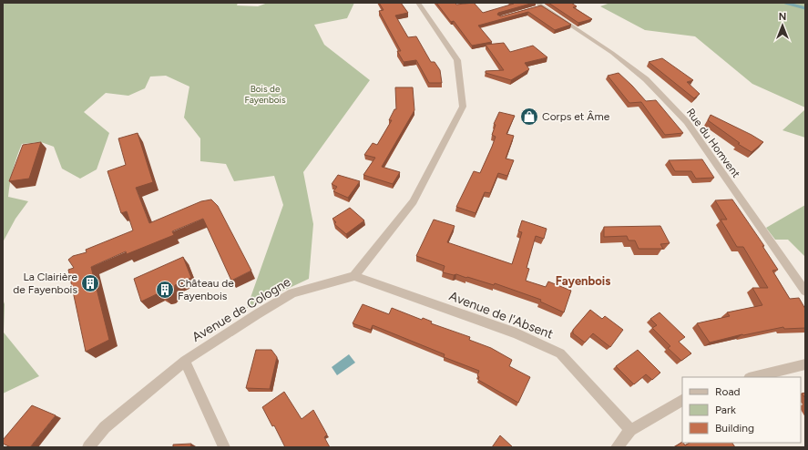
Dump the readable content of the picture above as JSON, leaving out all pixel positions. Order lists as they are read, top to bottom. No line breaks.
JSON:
{"streets":{"street":["Rue du Homvent","Avenue de Cologne","Avenue de l'Absent"]},"crossings":[["Avenue de Cologne","Avenue de l'Absent"]],"districts":["Fayenbois"],"parks":["Bois de Fayenbois"],"places":{"shop":["Corps et Âme"],"building":["La Clairière de Fayenbois","Château de Fayenbois"]},"legend":["Road","Park","Building"],"north":"top"}
